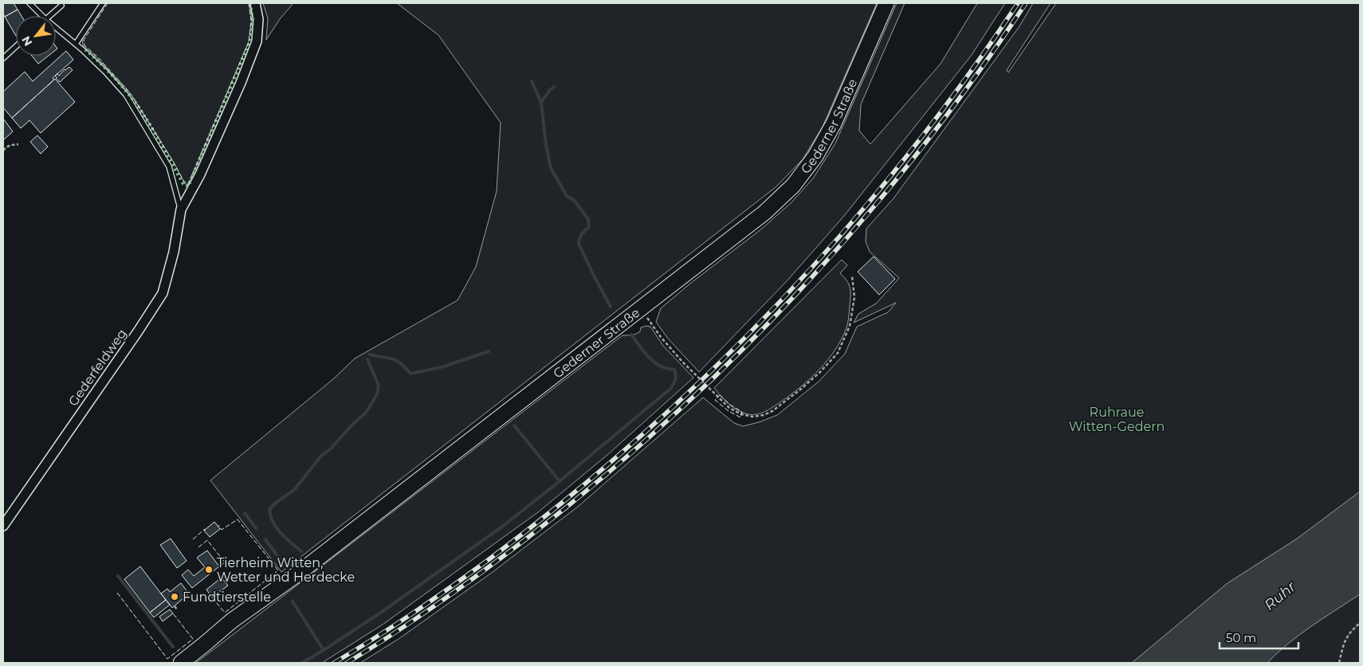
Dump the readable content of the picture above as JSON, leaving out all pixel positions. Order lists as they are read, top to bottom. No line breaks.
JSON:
{"streets":{"main road":["Gederner Straße"],"street":["Gederfeldweg"]},"water":["Ruhr"],"parks":["Ruhraue Witten-Gedern"],"places":["Tierheim Witten, Wetter und Herdecke","Fundtierstelle"],"scale_bar":"50 m","north":"bottom left"}
